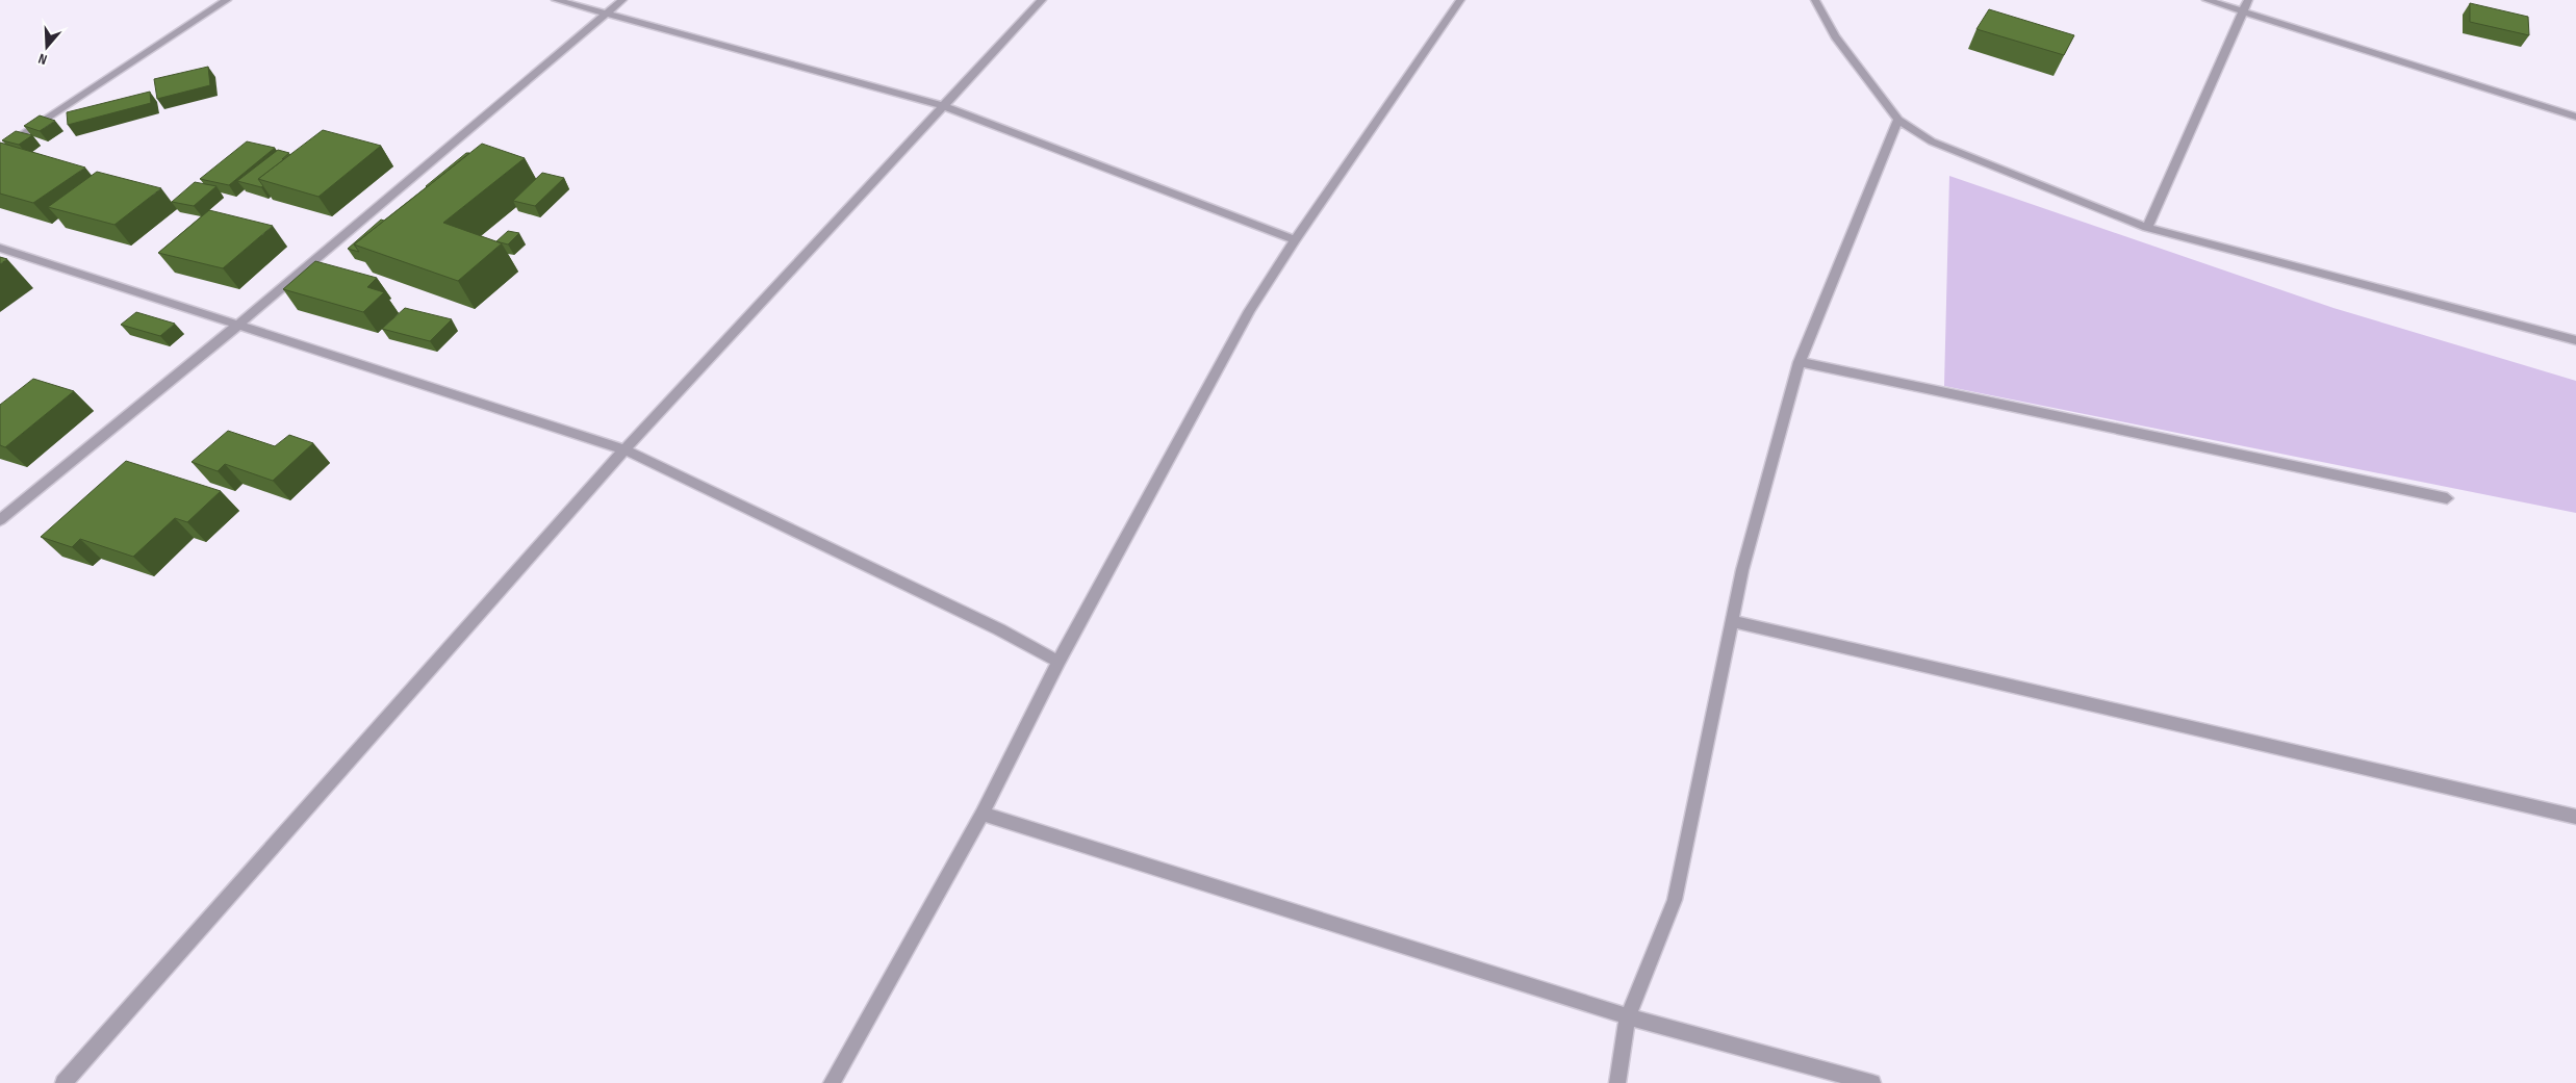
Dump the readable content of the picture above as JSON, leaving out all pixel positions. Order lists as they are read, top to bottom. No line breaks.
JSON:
{"north":"bottom"}
